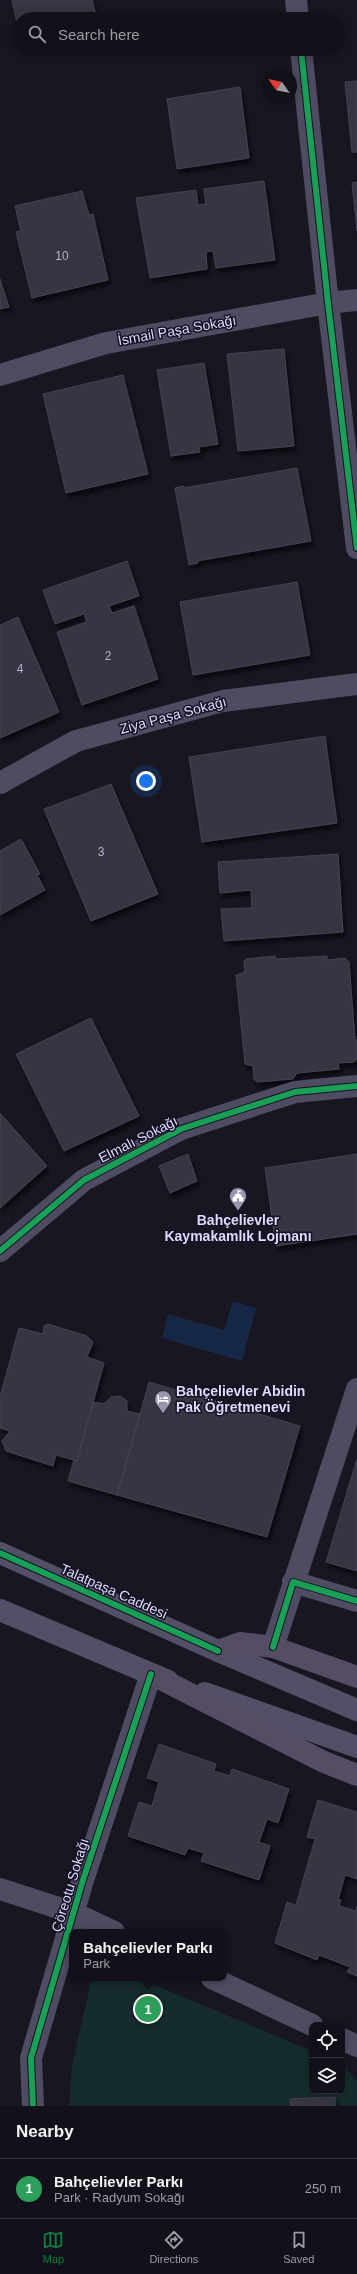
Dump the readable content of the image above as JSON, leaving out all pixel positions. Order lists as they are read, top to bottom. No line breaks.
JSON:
{"streets":{"main road":["Talatpaşa Caddesi"],"street":["İsmail Paşa Sokağı","Ziya Paşa Sokağı","Elmalı Sokağı","Çöreotu Sokağı"]},"places":{"public building":["Bahçelievler Kaymakamlık Lojmanı"],"hotel":["Bahçelievler Abidin Pak Öğretmenevi"]},"house_numbers":["10","2","4","3"],"north":"top left","page":{"search":"Search here","popup":["Bahçelievler Parkı","Park"],"pins":"1","heading":"Nearby","list":[{"mark":"1","name":"Bahçelievler Parkı","note":"Park · Radyum Sokağı","value":"250 m"}],"nav":["Map","Directions","Saved"]}}
